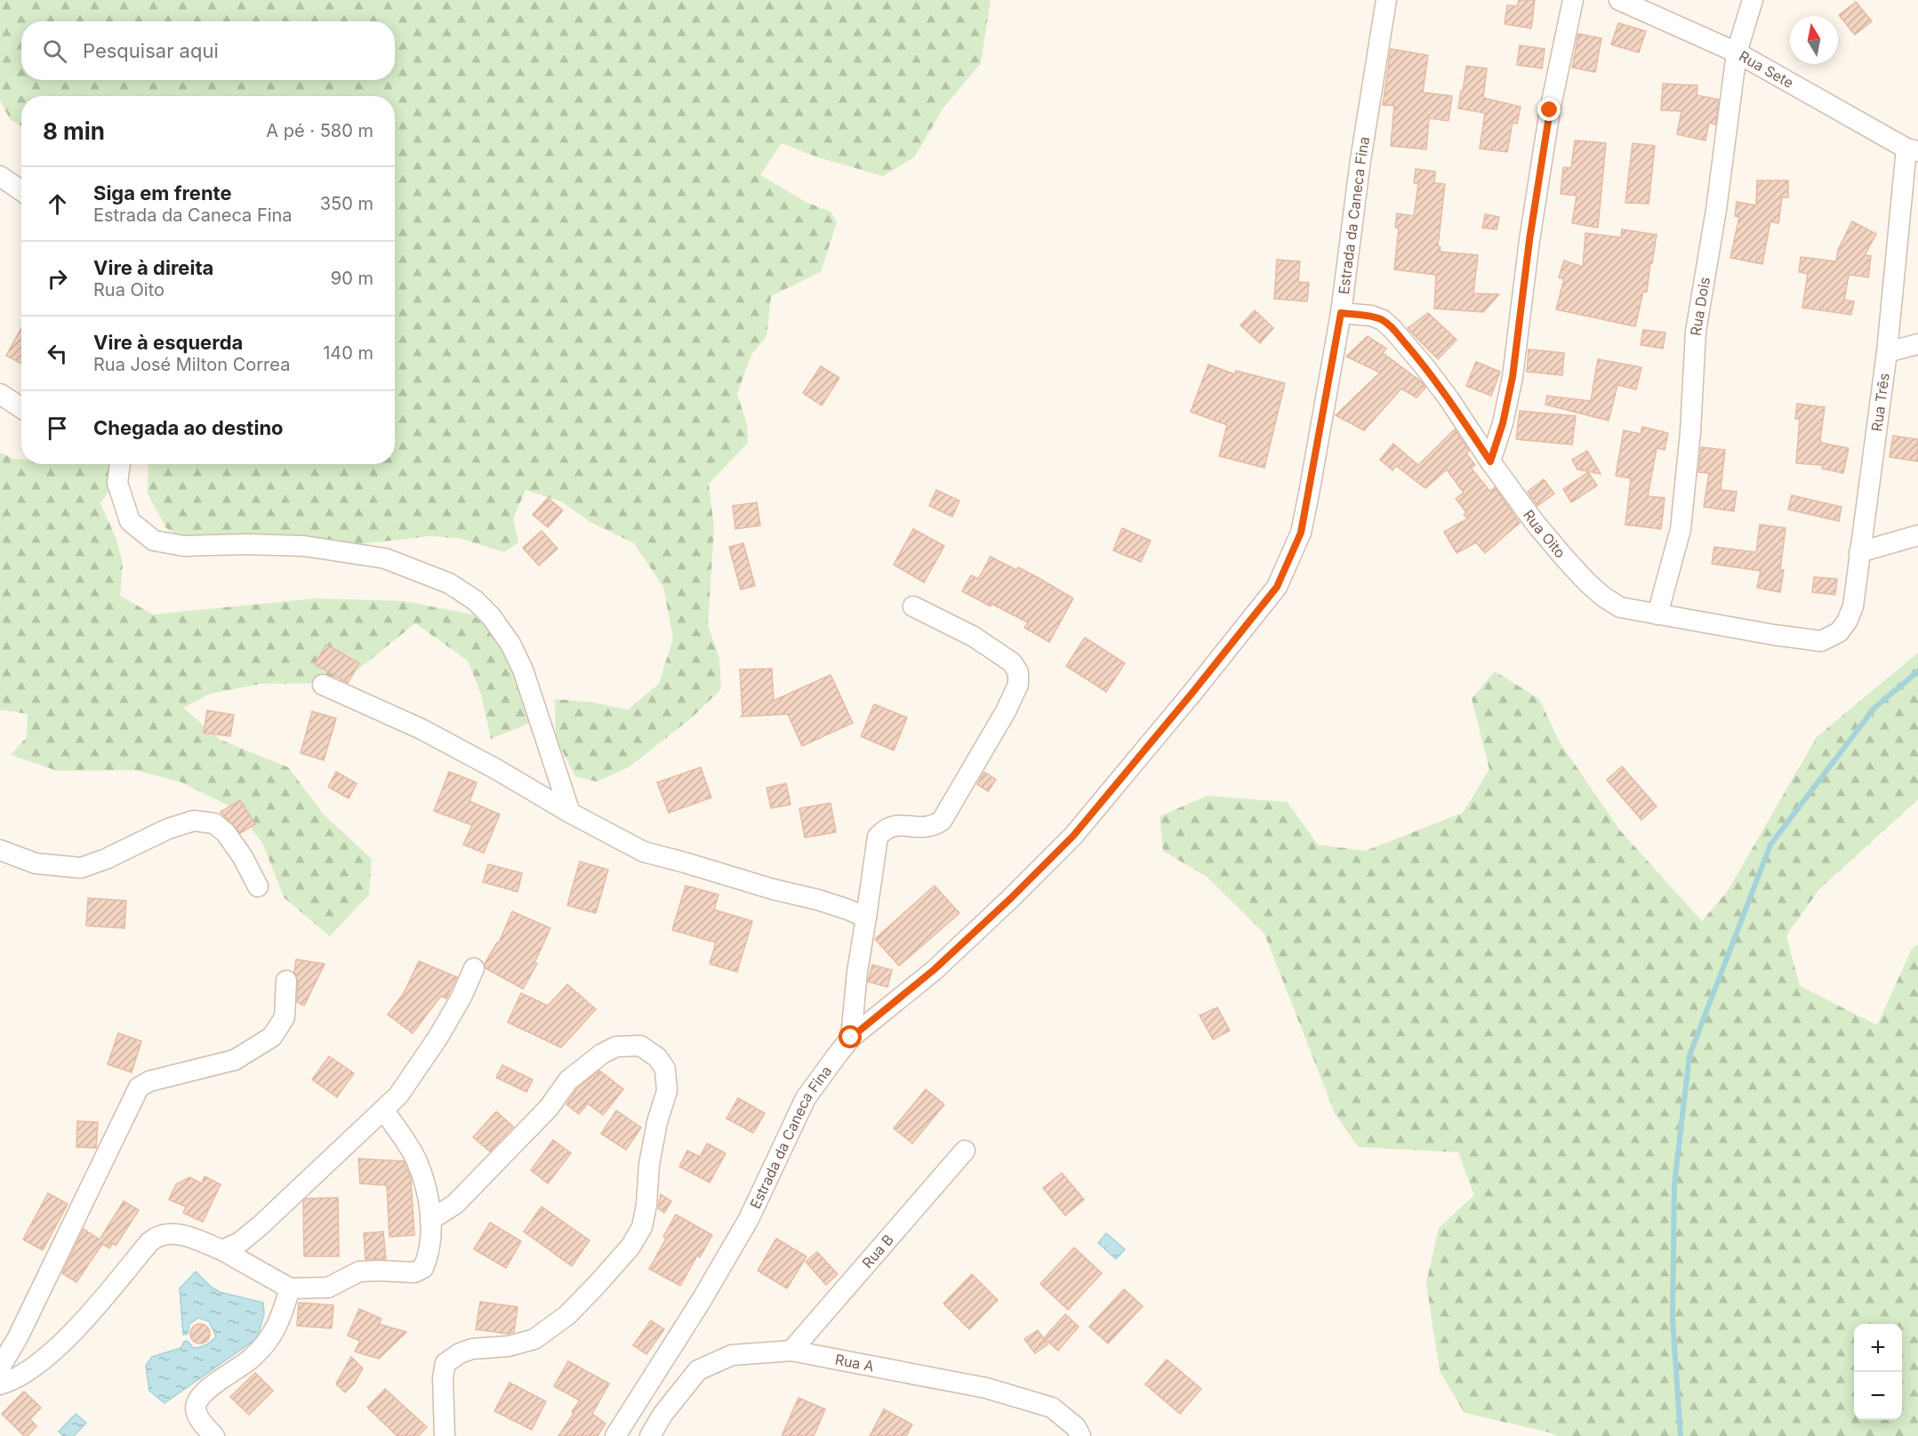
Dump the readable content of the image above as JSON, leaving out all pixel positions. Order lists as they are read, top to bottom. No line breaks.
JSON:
{"streets":{"street":["Rua Sete","Estrada da Caneca Fina","Rua Dois","Rua Três","Rua Oito","Rua B","Rua A"]},"crossings":[["Rua Sete","Rua Dois"],["Rua Sete","Rua Três"],["Estrada da Caneca Fina","Rua Oito"],["Rua Dois","Rua Oito"],["Rua Três","Rua Oito"],["Rua B","Rua A"]],"north":"top","page":{"search":"Pesquisar aqui","heading":["8 min","A pé · 580 m"],"list":[["Siga em frente","Estrada da Caneca Fina","350 m"],["Vire à direita","Rua Oito","90 m"],["Vire à esquerda","Rua José Milton Correa","140 m"],"Chegada ao destino"],"map_buttons":["+","−"]}}
